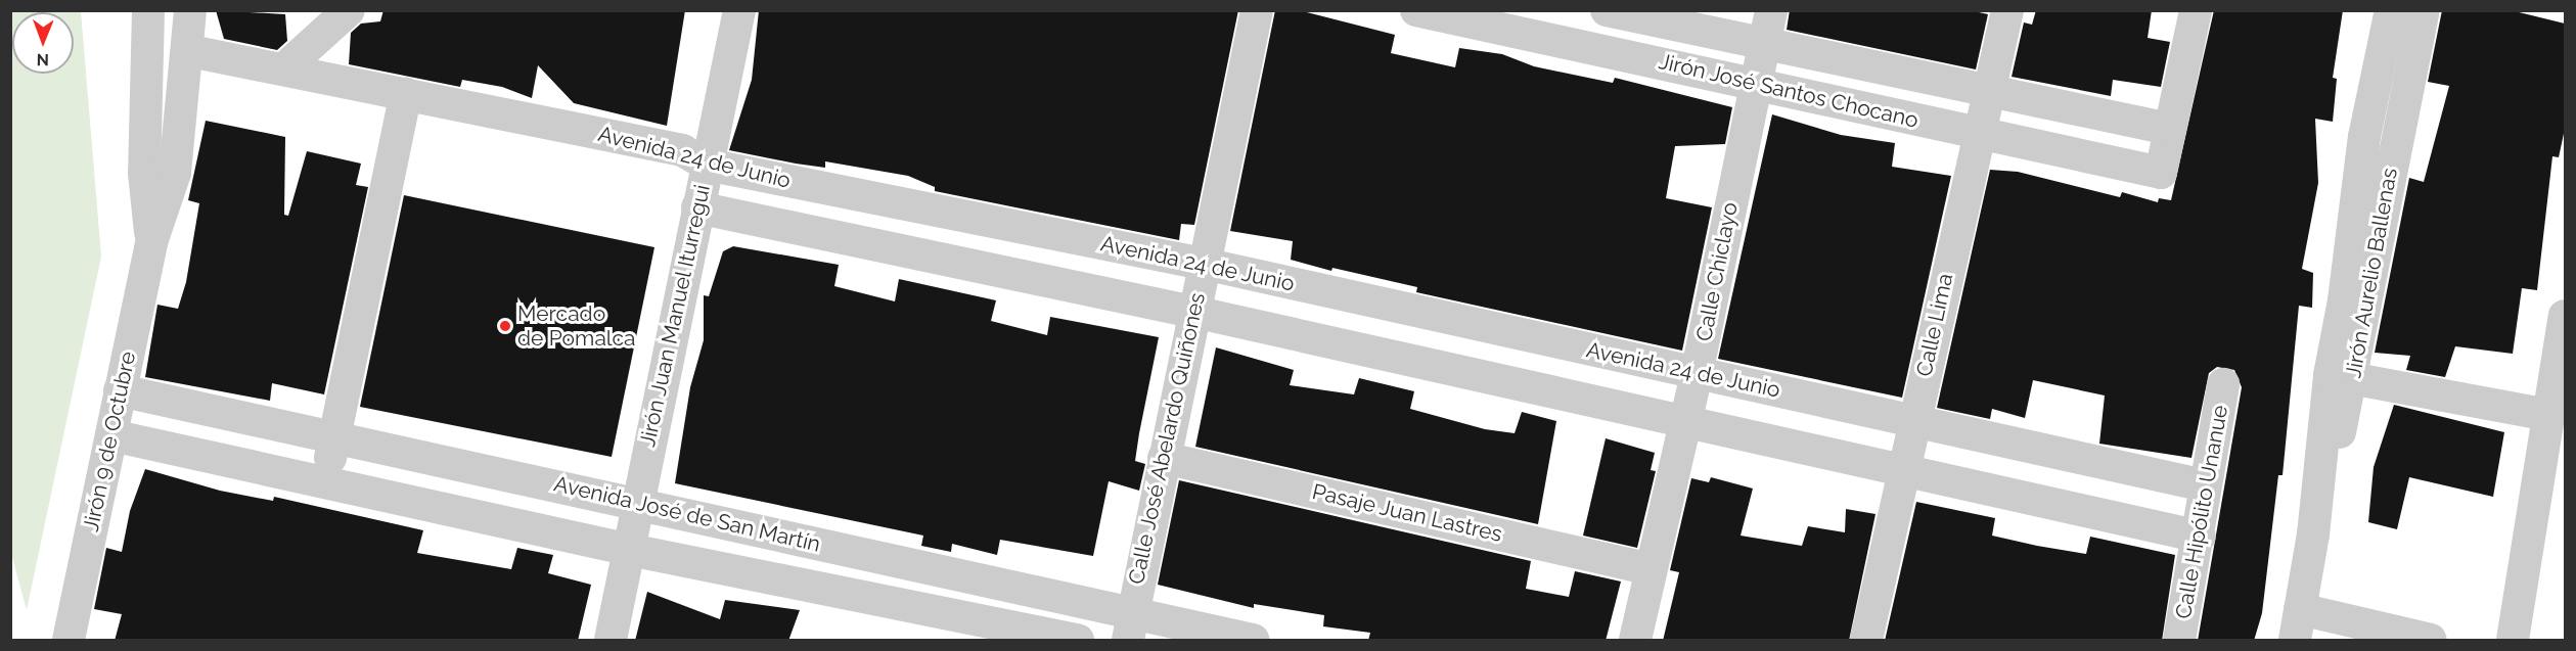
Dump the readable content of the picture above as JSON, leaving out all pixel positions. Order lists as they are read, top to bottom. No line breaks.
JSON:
{"streets":{"street":["Jirón José Santos Chocano","Avenida 24 de Junio","Calle Chiclayo","Jirón Aurelio Ballenas","Jirón Juan Manuel Iturregui","Calle Lima","Calle José Abelardo Quiñones","Jirón 9 de Octubre","Calle Hipólito Unanue","Pasaje Juan Lastres","Avenida José de San Martín"]},"crossings":[["Jirón José Santos Chocano","Calle Chiclayo"],["Jirón José Santos Chocano","Calle Lima"],["Avenida 24 de Junio","Calle Chiclayo"],["Avenida 24 de Junio","Jirón Juan Manuel Iturregui"],["Avenida 24 de Junio","Calle Lima"],["Avenida 24 de Junio","Calle José Abelardo Quiñones"],["Avenida 24 de Junio","Calle Hipólito Unanue"],["Calle Chiclayo","Pasaje Juan Lastres"],["Jirón Juan Manuel Iturregui","Avenida José de San Martín"],["Calle José Abelardo Quiñones","Pasaje Juan Lastres"],["Calle José Abelardo Quiñones","Avenida José de San Martín"],["Jirón 9 de Octubre","Avenida José de San Martín"]],"places":["Mercado de Pomalca"],"north":"bottom"}
